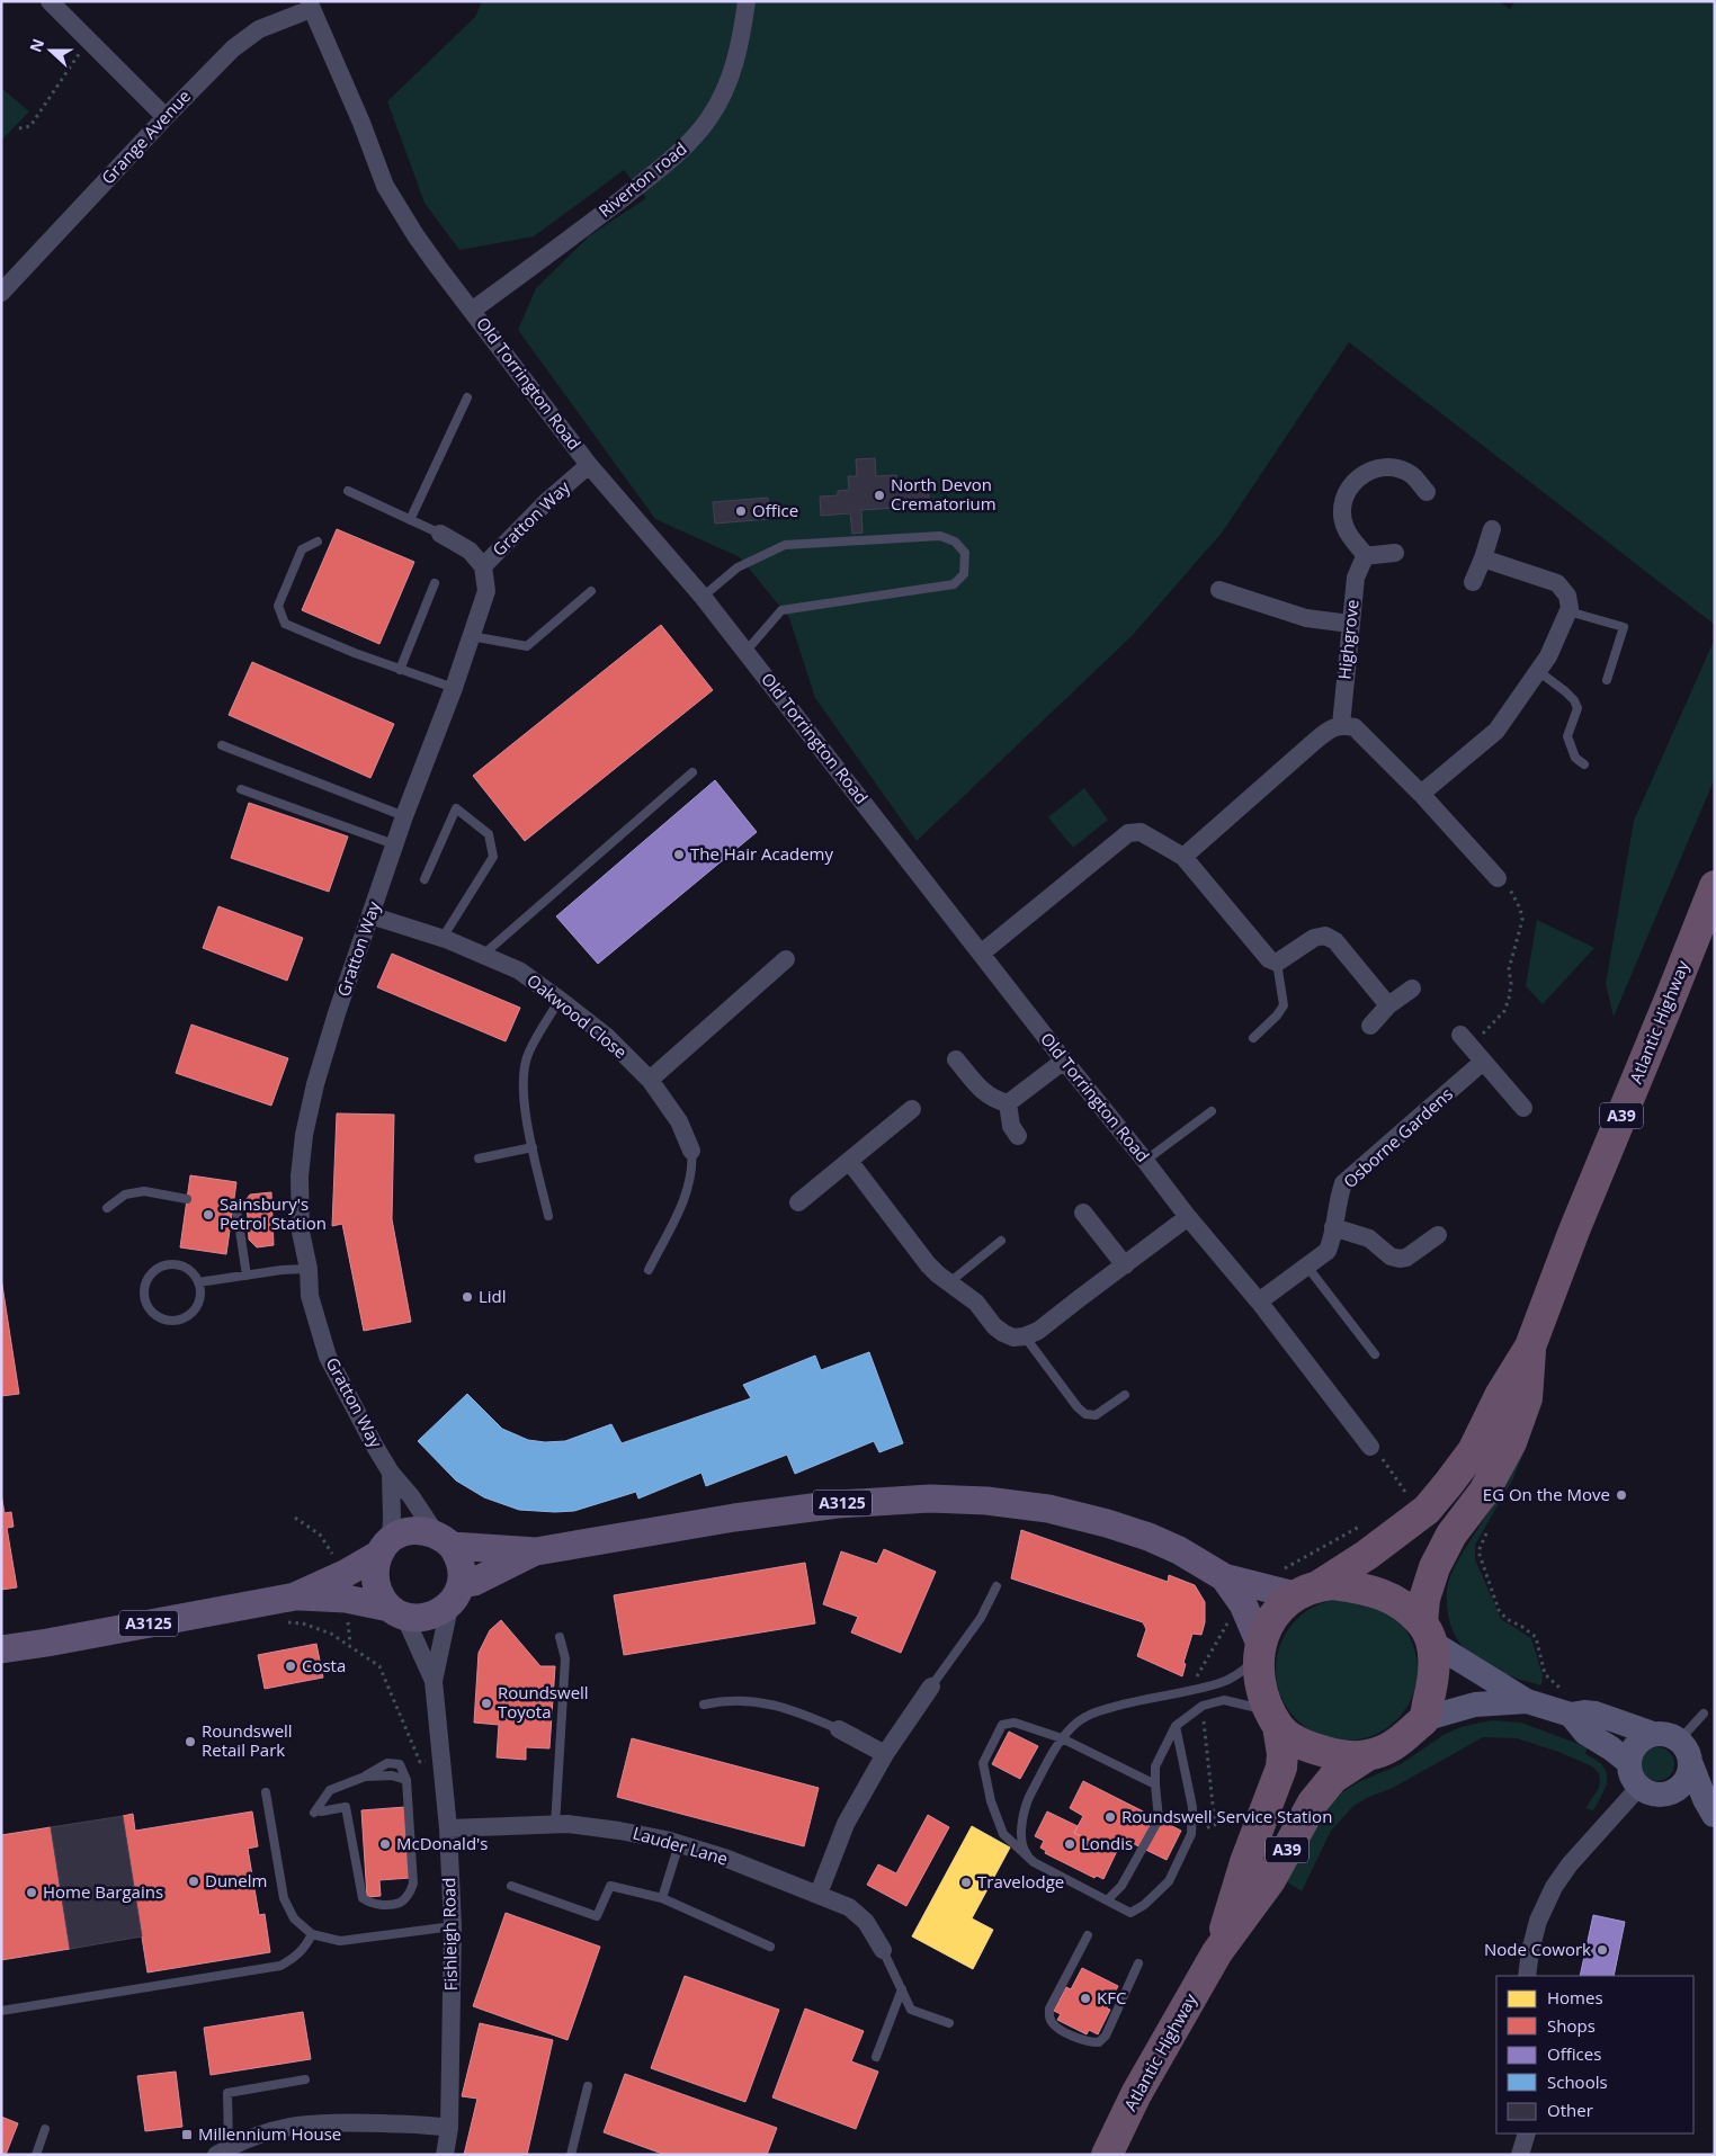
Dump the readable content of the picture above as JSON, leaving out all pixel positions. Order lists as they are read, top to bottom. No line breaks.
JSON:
{"streets":{"highway":["Atlantic Highway","A39"],"main road":["A3125"],"street":["Grange Avenue","Riverton road","Old Torrington Road","Gratton Way","Highgrove","Oakwood Close","Osborne Gardens","Lauder Lane","Fishleigh Road"]},"crossings":[["Grange Avenue","Old Torrington Road"],["Riverton road","Old Torrington Road"],["Old Torrington Road","Gratton Way"],["Old Torrington Road","Osborne Gardens"],["Gratton Way","Oakwood Close"],["Gratton Way","A3125"],["Gratton Way","Fishleigh Road"],["Atlantic Highway","A3125"],["A3125","Fishleigh Road"],["Lauder Lane","Fishleigh Road"]],"places":{"other":["North Devon Crematorium","Office","The Hair Academy","Sainsbury's Petrol Station","Lidl","EG On the Move","Costa","Roundswell Toyota","Roundswell Retail Park","Roundswell Service Station","McDonald's","Londis","Dunelm","Travelodge","Home Bargains","Node Cowork","KFC"],"transit":["Millennium House"]},"legend":["Homes","Shops","Offices","Schools","Other"],"north":"left"}
